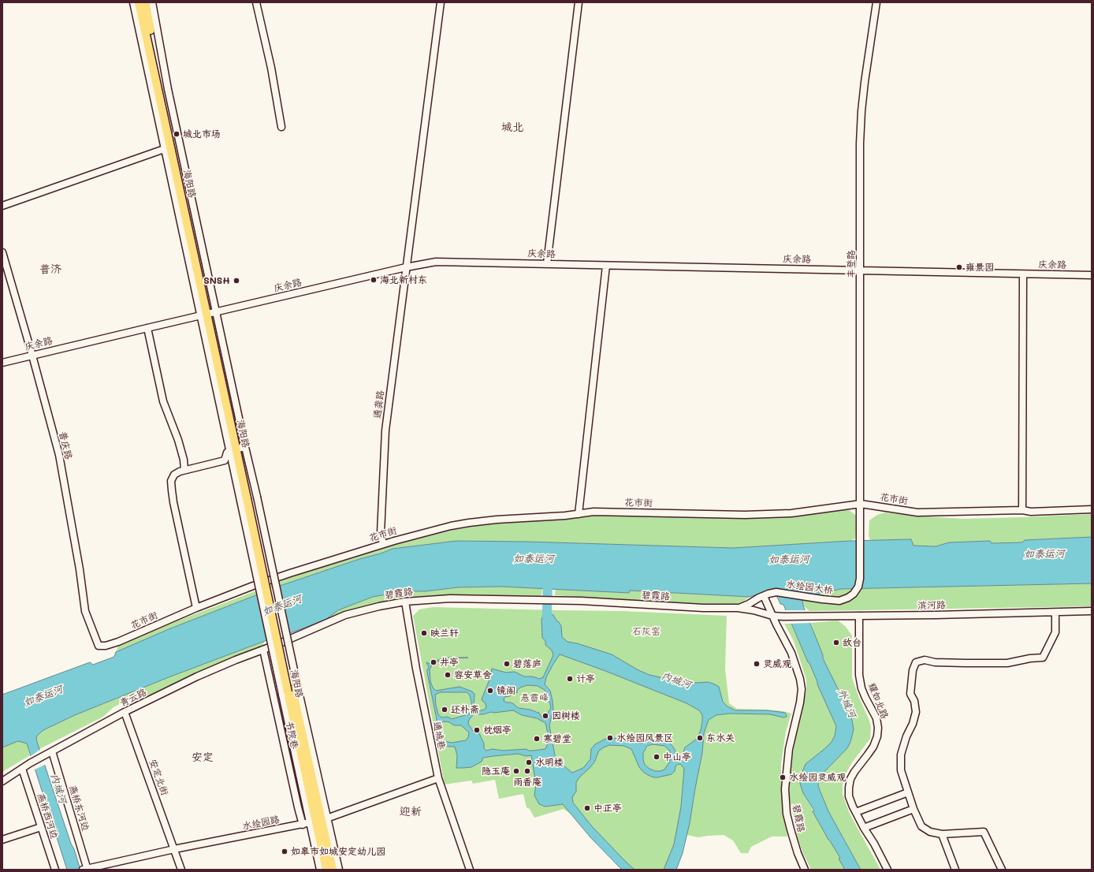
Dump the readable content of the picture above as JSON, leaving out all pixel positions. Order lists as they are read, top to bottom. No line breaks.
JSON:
{"streets":{"main road":["海阳路"],"street":["庆余路","丰登路","通龚路","普庆路","花市街","水绘园大桥","碧霞路","滨河路","青云路","耀如北路","书院巷","通城巷","安定北街","燕桥东河边","燕桥西河边","水绘园路"]},"crossings":[["海阳路","庆余路"],["海阳路","书院巷"],["海阳路","水绘园路"],["庆余路","丰登路"],["庆余路","通龚路"],["庆余路","普庆路"],["丰登路","花市街"],["丰登路","水绘园大桥"],["通龚路","花市街"],["普庆路","花市街"],["碧霞路","滨河路"],["碧霞路","青云路"],["碧霞路","通城巷"],["滨河路","耀如北路"],["青云路","书院巷"],["青云路","安定北街"],["青云路","燕桥东河边"],["青云路","燕桥西河边"],["书院巷","水绘园路"],["通城巷","水绘园路"],["安定北街","水绘园路"],["燕桥东河边","水绘园路"]],"districts":["城北","普济","安定","迎新"],"water":["如泰运河","内城河","外城河"],"parks":["石灰窑","悬霤峰"],"places":["城北市场","雍景园","海北新村东","SNSH","映兰轩","敌台","井亭","碧落庐","灵威观","容安草舍","计亭","镜阁","还朴斋","因树楼","枕烟亭","水绘园风景区","东水关","寒碧堂","中山亭","水明楼","隐玉庵","雨香庵","水绘园灵威观","中正亭","如皋市如城安定幼儿园"]}
